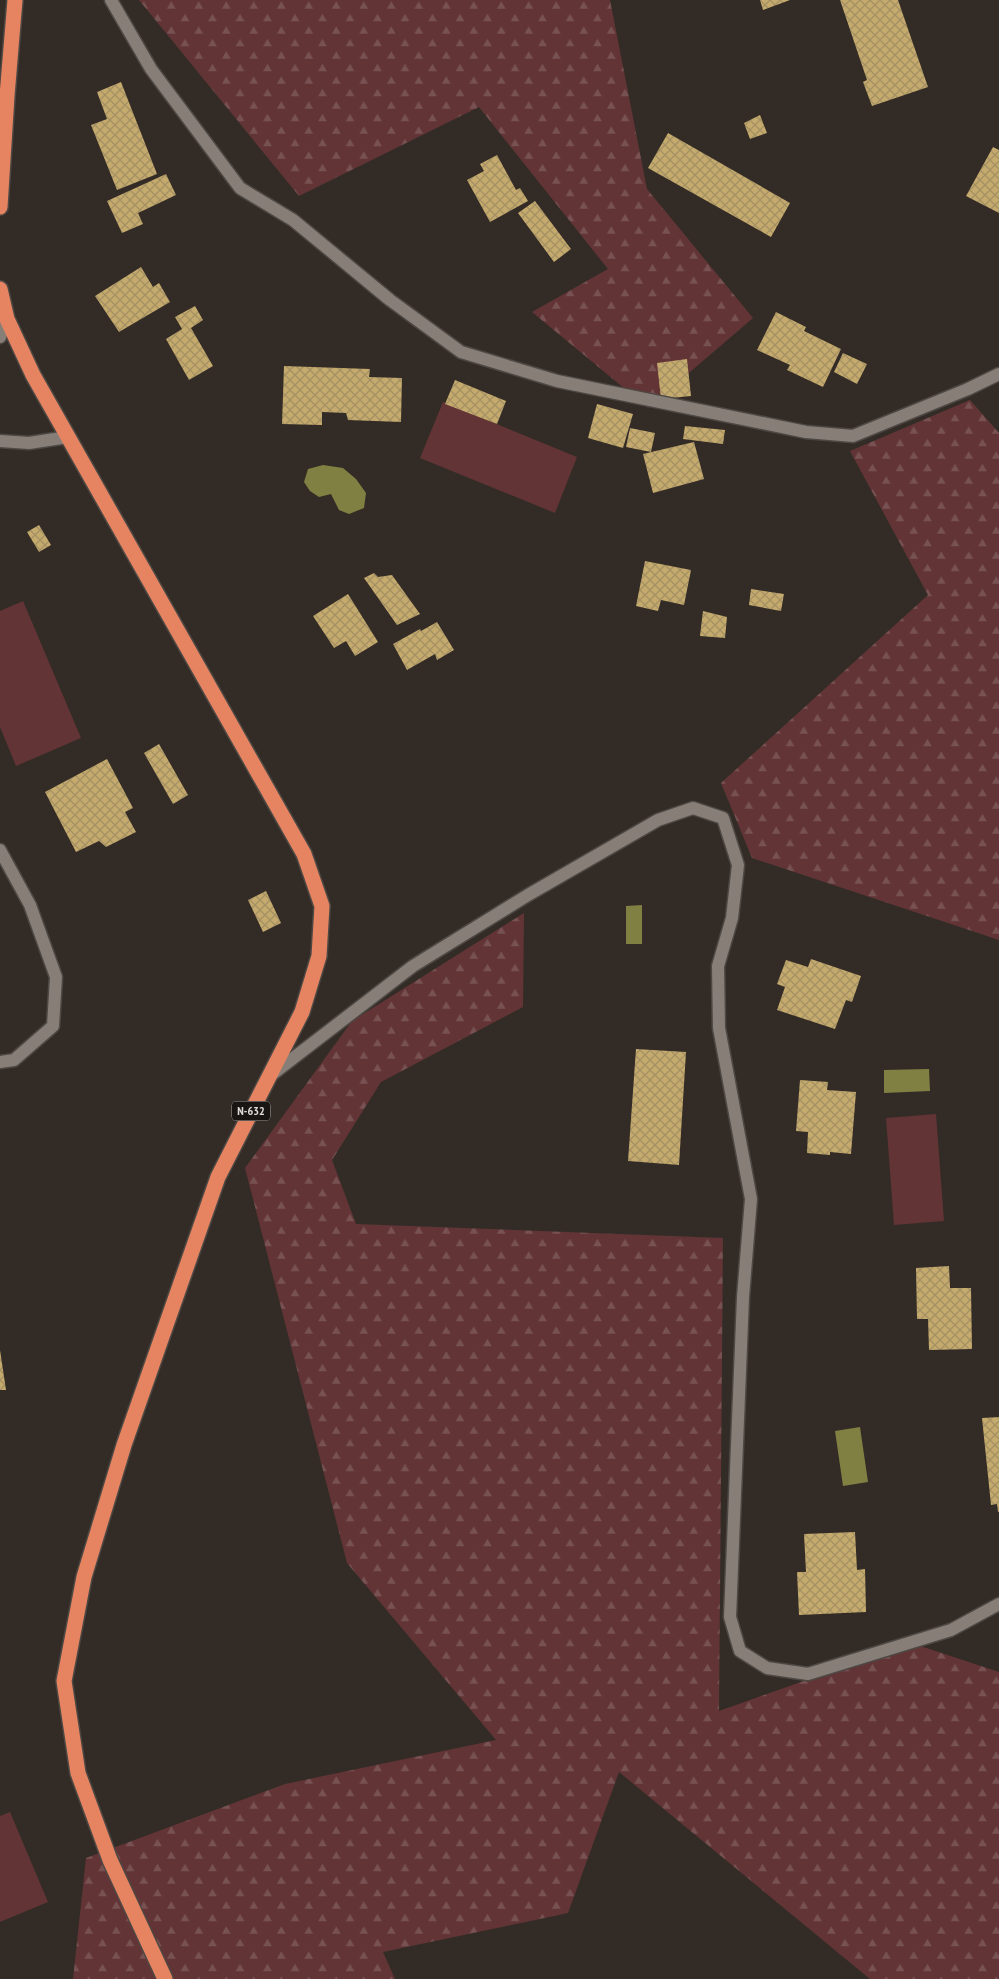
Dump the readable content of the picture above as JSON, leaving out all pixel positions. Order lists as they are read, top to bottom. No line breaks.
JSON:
{"streets":{"highway":["N-632"]}}
